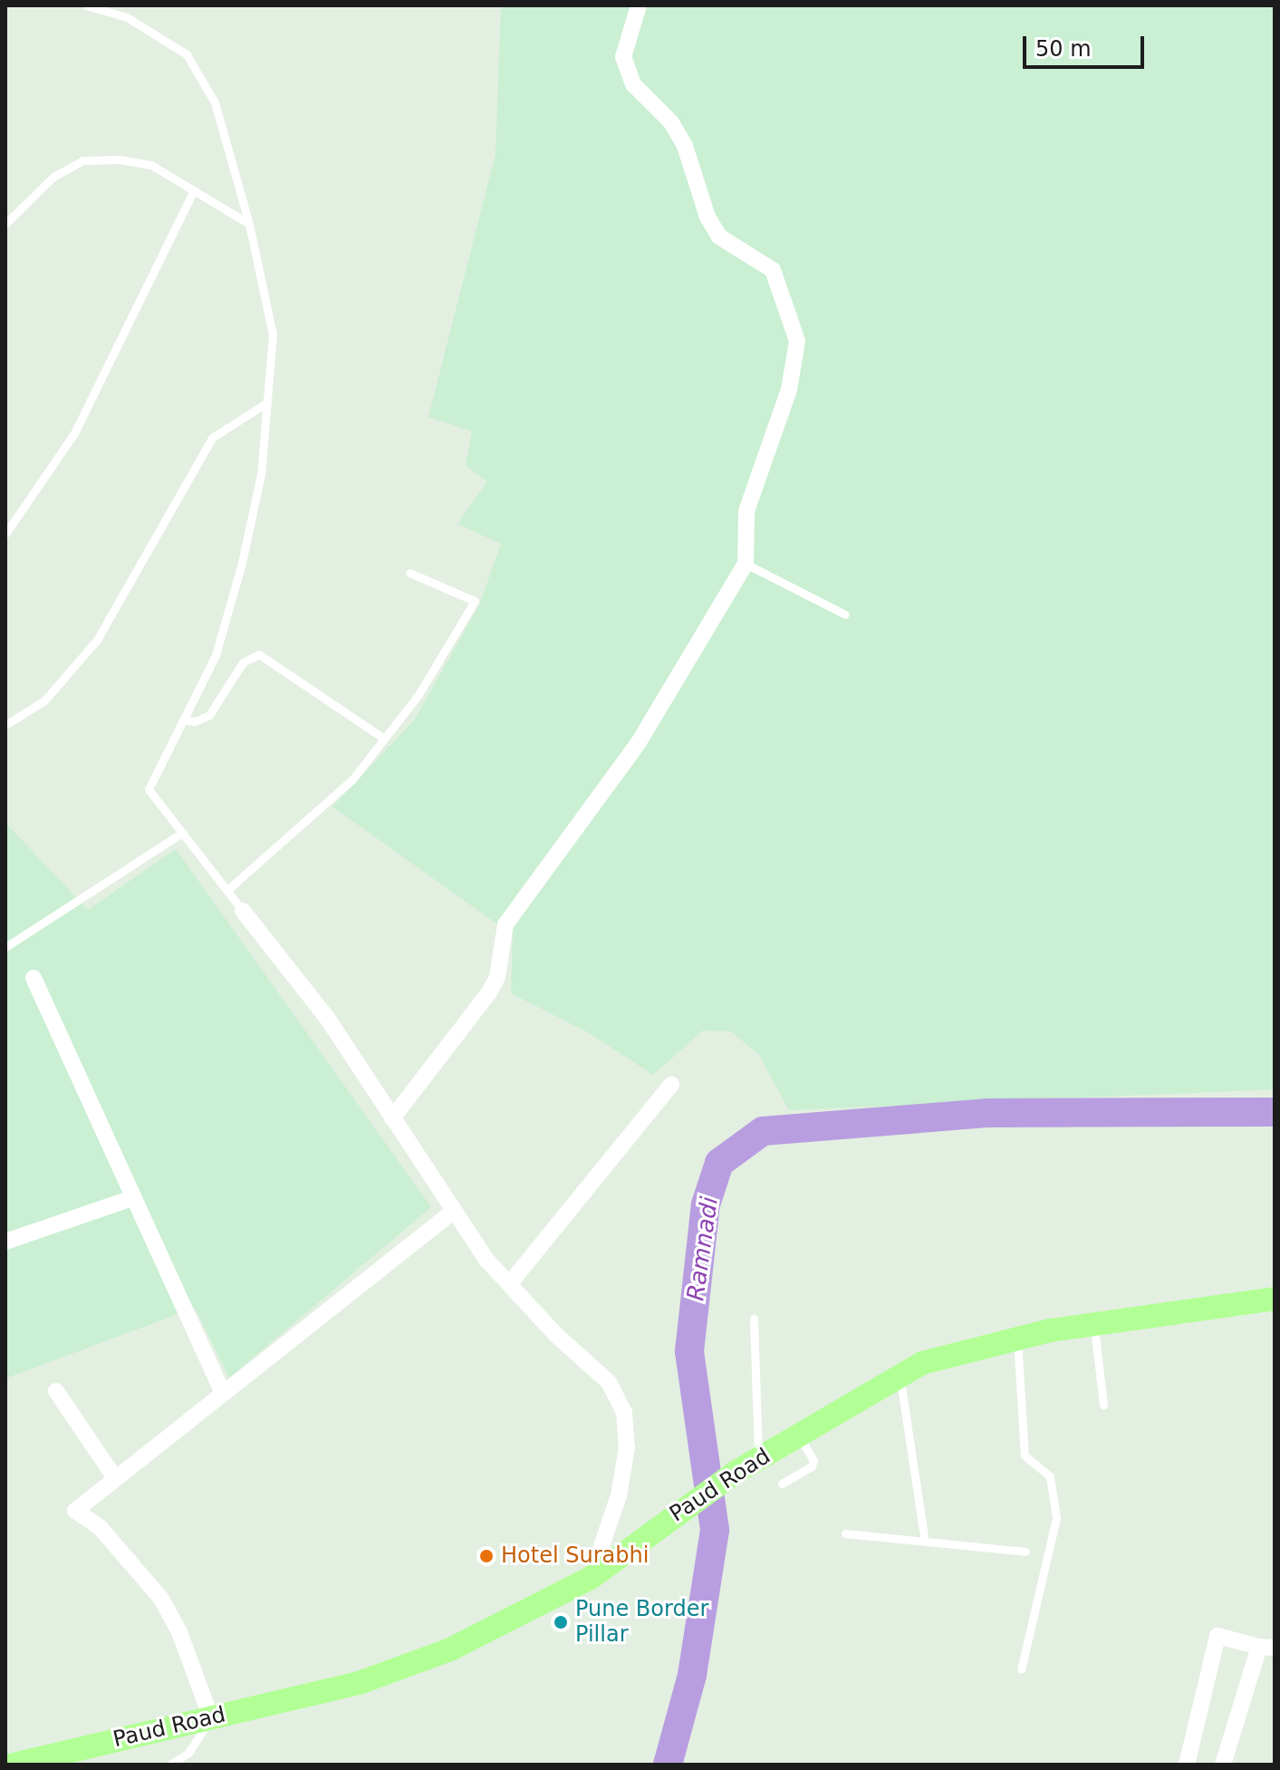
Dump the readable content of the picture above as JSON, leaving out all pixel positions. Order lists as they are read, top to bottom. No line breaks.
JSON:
{"streets":{"main road":["Paud Road"]},"water":["Ramnadi"],"places":["Hotel Surabhi","Pune Border Pillar"],"scale_bar":"50 m"}
